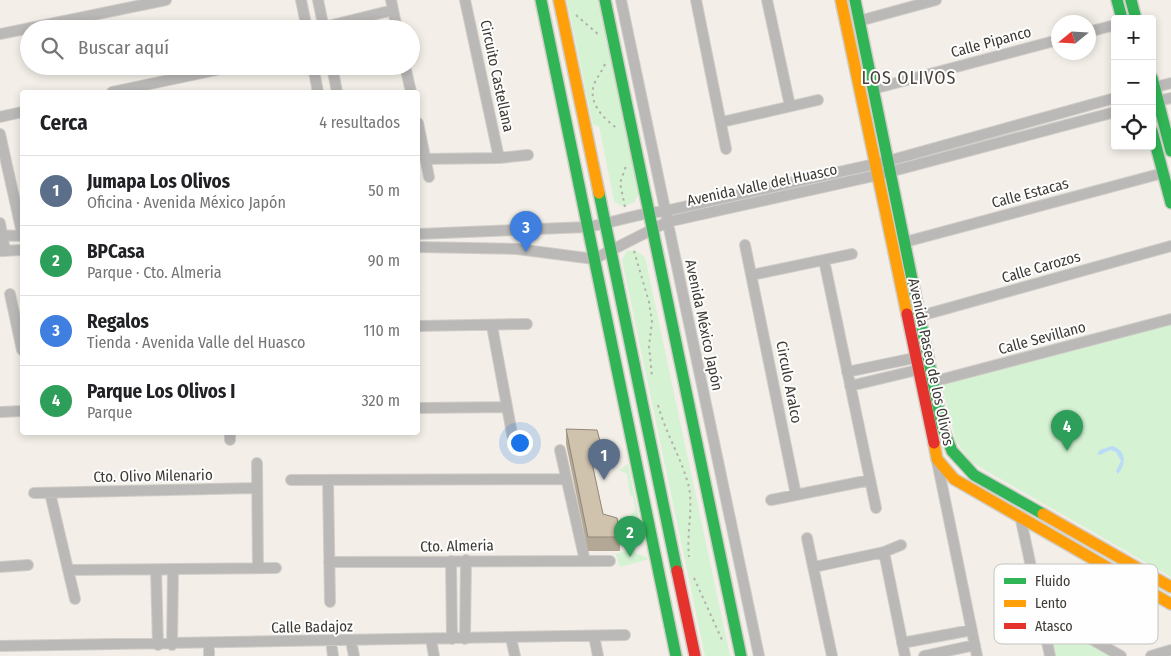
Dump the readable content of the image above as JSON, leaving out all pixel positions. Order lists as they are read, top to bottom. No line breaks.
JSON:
{"streets":{"street":["Calle Pipanco","Circuito Castellana","Avenida Valle del Huasco","Calle Estacas","Calle Carozos","Avenida México Japón","Calle Sevillano","Avenida Paseo de los Olivos","Circulo Aralco","Cto. Olivo Milenario","Cto. Almeria","Calle Badajoz"]},"crossings":[["Calle Pipanco","Avenida Paseo de los Olivos"],["Avenida Valle del Huasco","Avenida México Japón"],["Avenida Valle del Huasco","Avenida Paseo de los Olivos"],["Calle Estacas","Avenida Paseo de los Olivos"],["Calle Carozos","Avenida Paseo de los Olivos"],["Calle Sevillano","Avenida Paseo de los Olivos"]],"districts":["LOS OLIVOS"],"legend":["Fluido","Lento","Atasco"],"north":"left","page":{"map_buttons":["+","−"],"search":"Buscar aquí","heading":["Cerca","4 resultados"],"list":[{"mark":"1","name":"Jumapa Los Olivos","note":"Oficina · Avenida México Japón","value":"50 m"},{"mark":"2","name":"BPCasa","note":"Parque · Cto. Almeria","value":"90 m"},{"mark":"3","name":"Regalos","note":"Tienda · Avenida Valle del Huasco","value":"110 m"},{"mark":"4","name":"Parque Los Olivos I","note":"Parque","value":"320 m"}],"pins":["3","4","1","2"]}}
